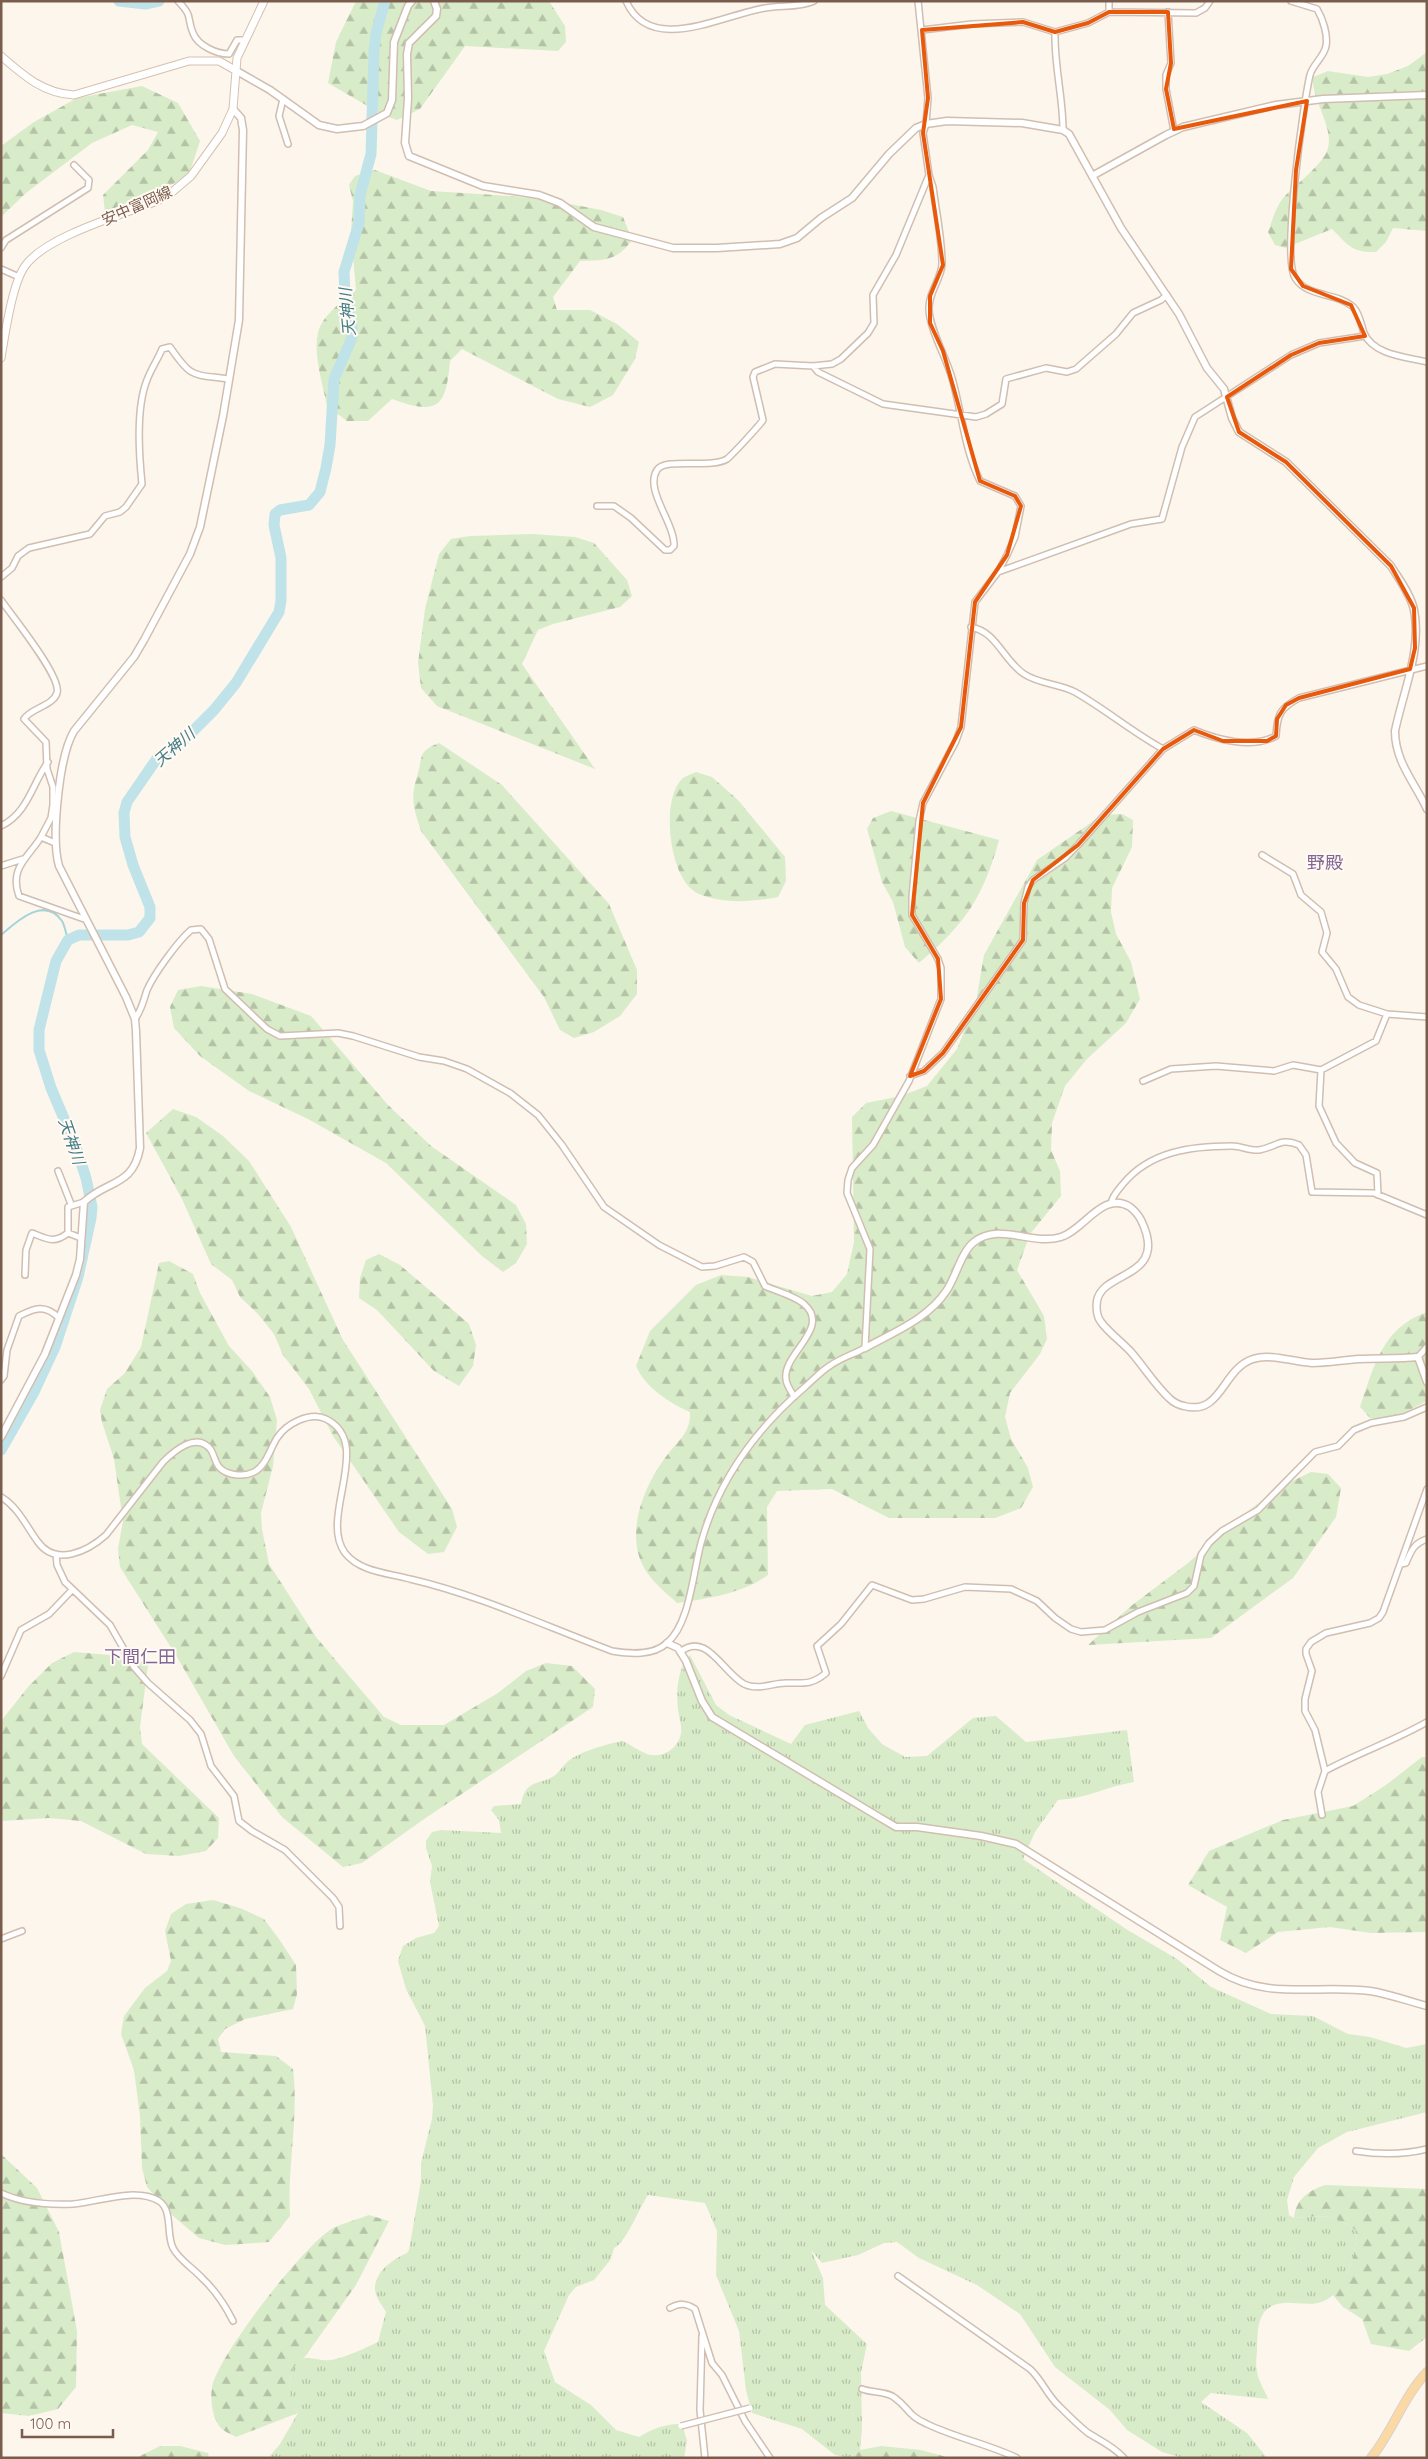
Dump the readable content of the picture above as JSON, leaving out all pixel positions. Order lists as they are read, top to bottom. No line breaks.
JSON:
{"streets":{"main road":["安中富岡線"]},"districts":["野殿","下間仁田"],"water":["天神川"],"scale_bar":"100 m"}
